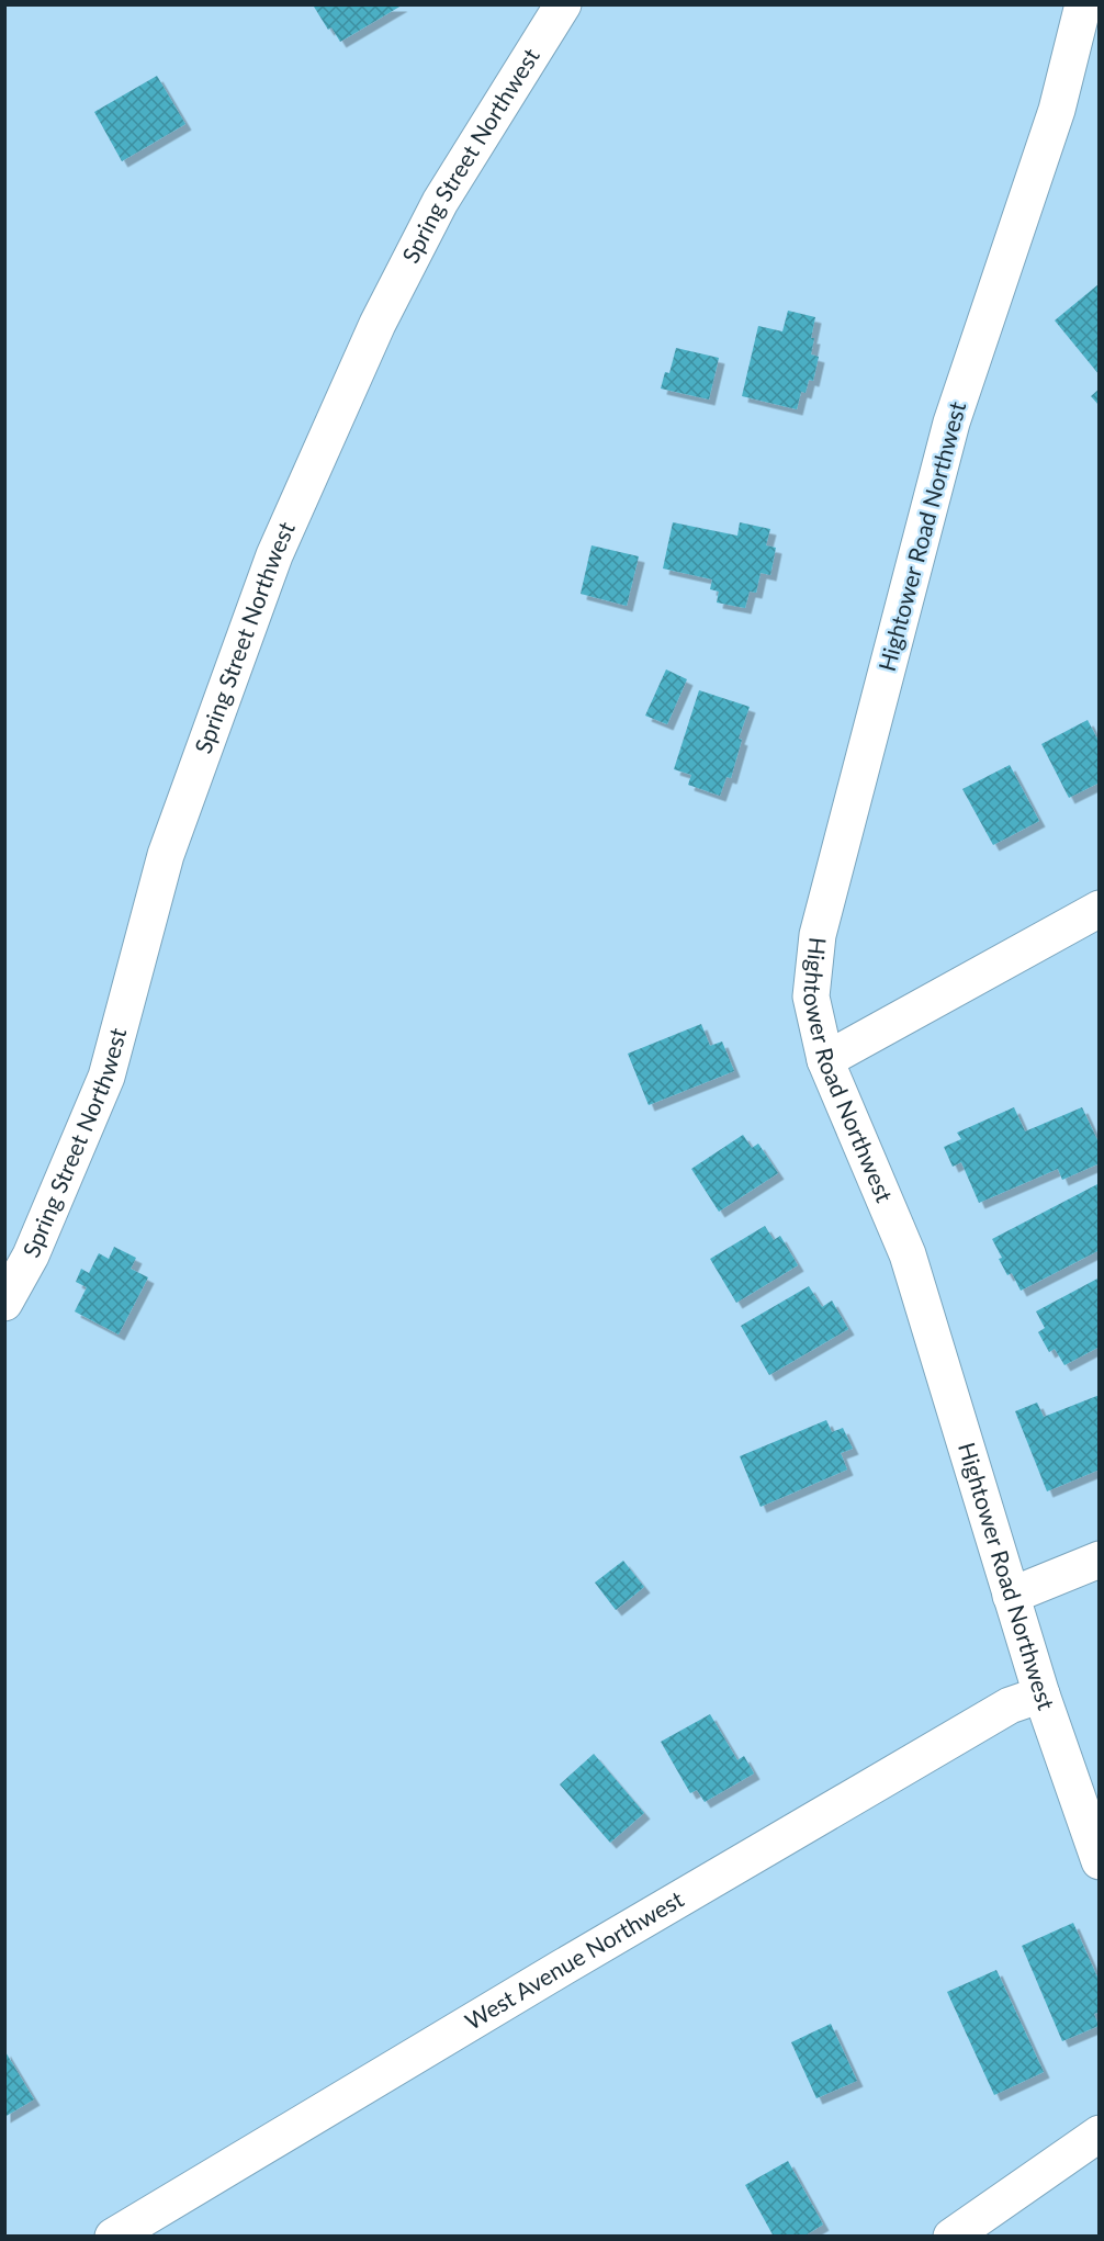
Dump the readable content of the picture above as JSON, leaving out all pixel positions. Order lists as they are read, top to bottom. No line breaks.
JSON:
{"streets":{"street":["Spring Street Northwest","Hightower Road Northwest","West Avenue Northwest"]},"crossings":[["Hightower Road Northwest","West Avenue Northwest"]]}
